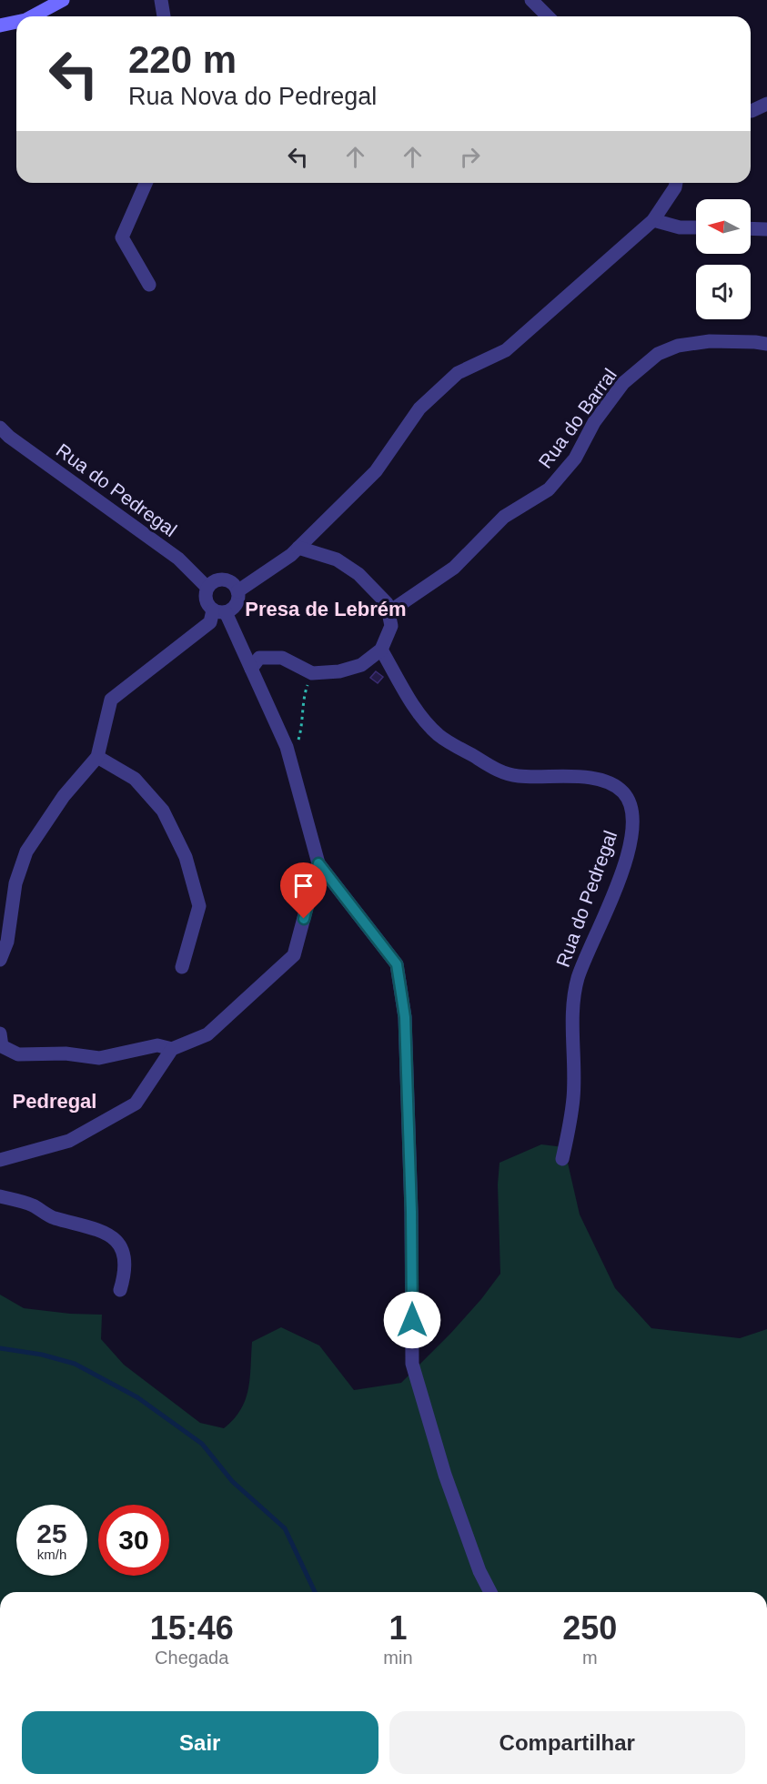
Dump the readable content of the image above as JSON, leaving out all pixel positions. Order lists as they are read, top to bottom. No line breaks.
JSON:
{"streets":{"street":["Rua do Barral","Rua do Pedregal"]},"districts":["Presa de Lebrém","Pedregal"],"north":"left","page":{"turn":["220 m","Rua Nova do Pedregal"],"speed":"25 km/h","limit":"30","eta":["15:46","Chegada","1","min","250","m"],"buttons":["Sair","Compartilhar"]}}
